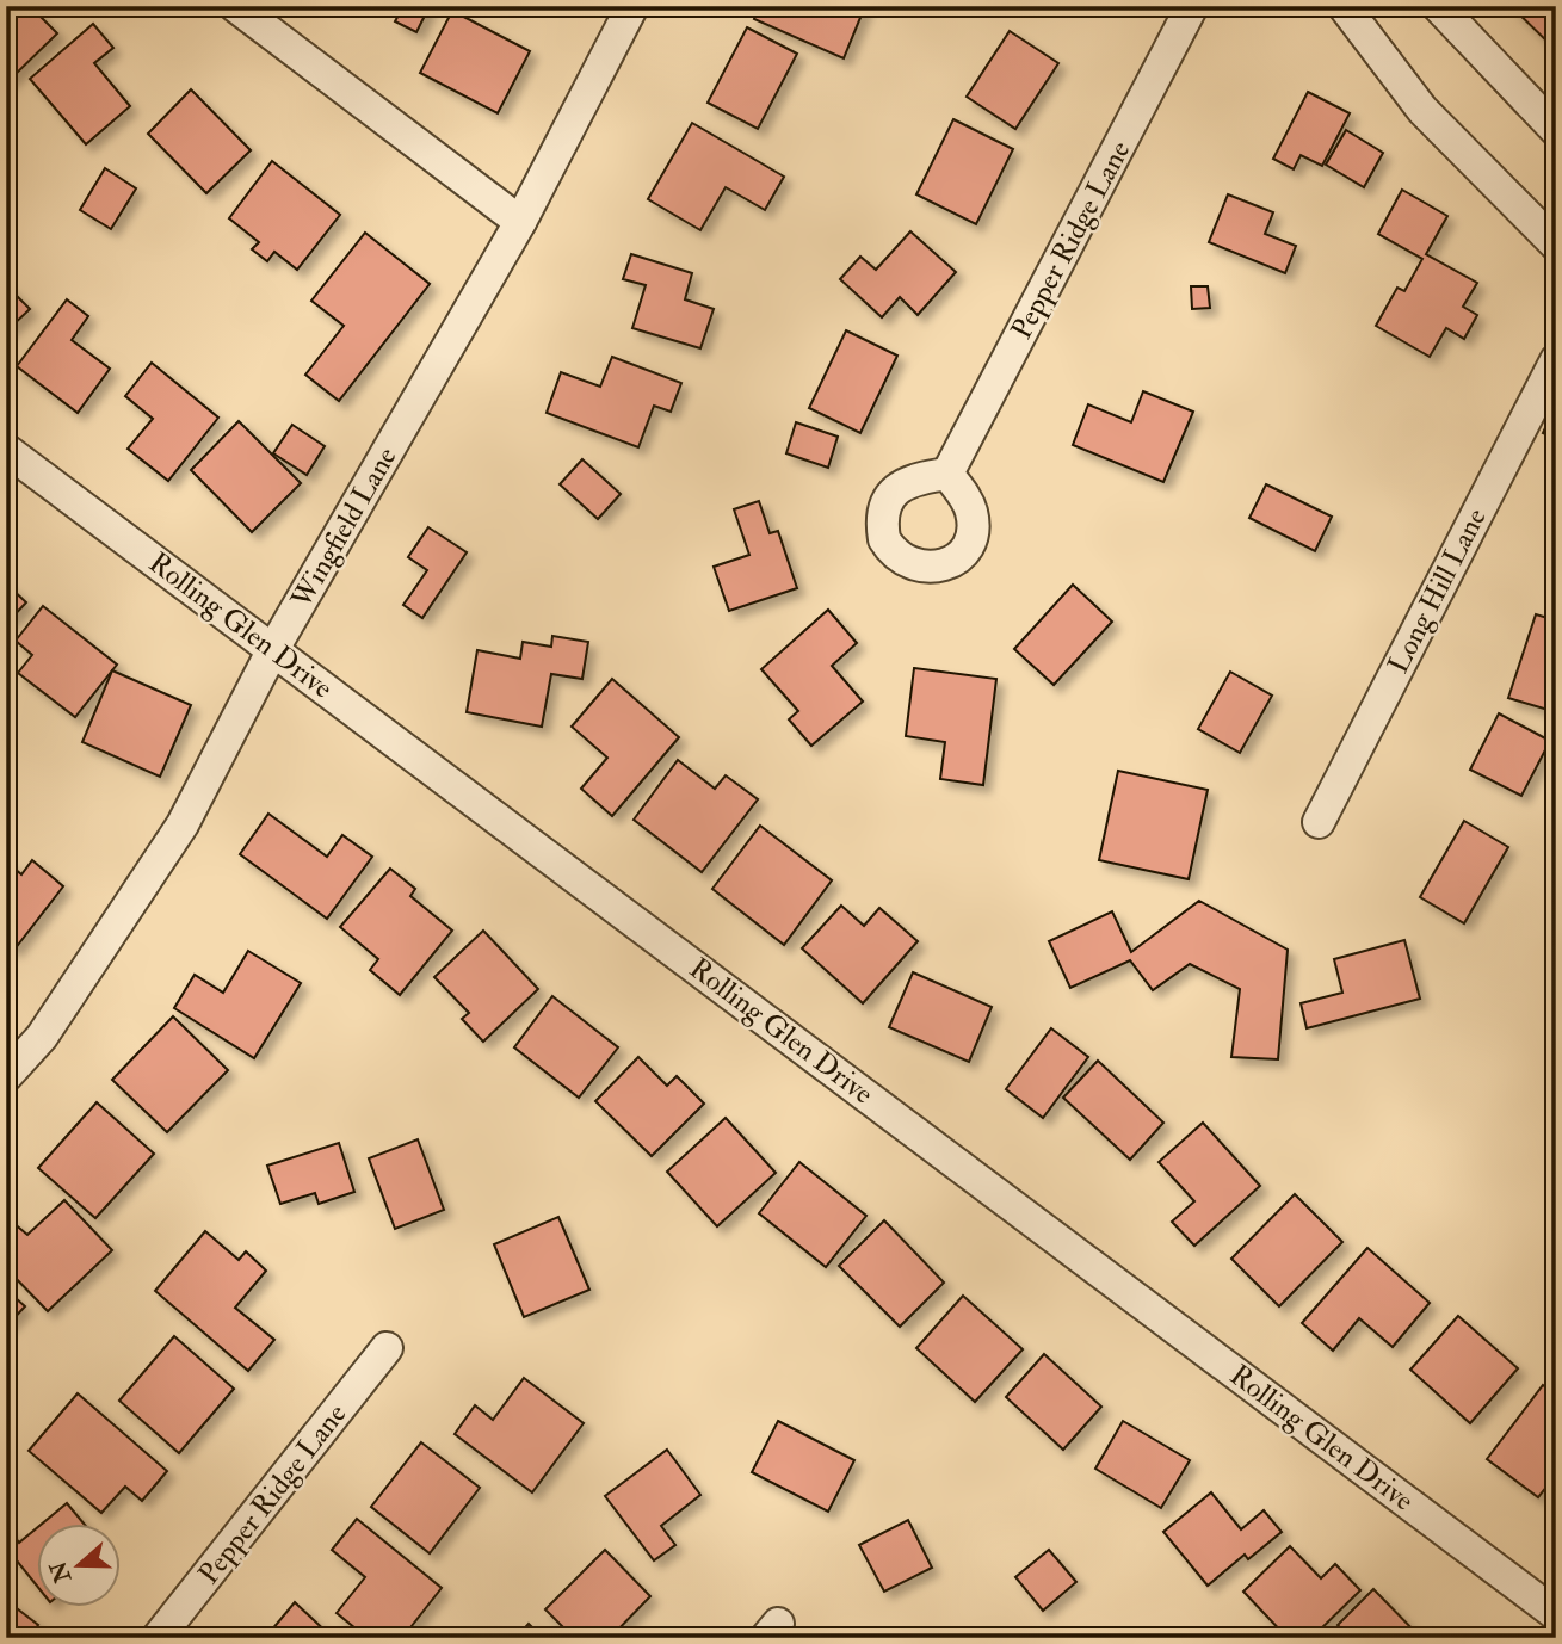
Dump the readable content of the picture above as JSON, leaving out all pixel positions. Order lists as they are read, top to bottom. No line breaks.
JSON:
{"streets":{"street":["Pepper Ridge Lane","Wingfield Lane","Long Hill Lane","Rolling Glen Drive"]},"crossings":[["Wingfield Lane","Rolling Glen Drive"]],"north":"left"}
